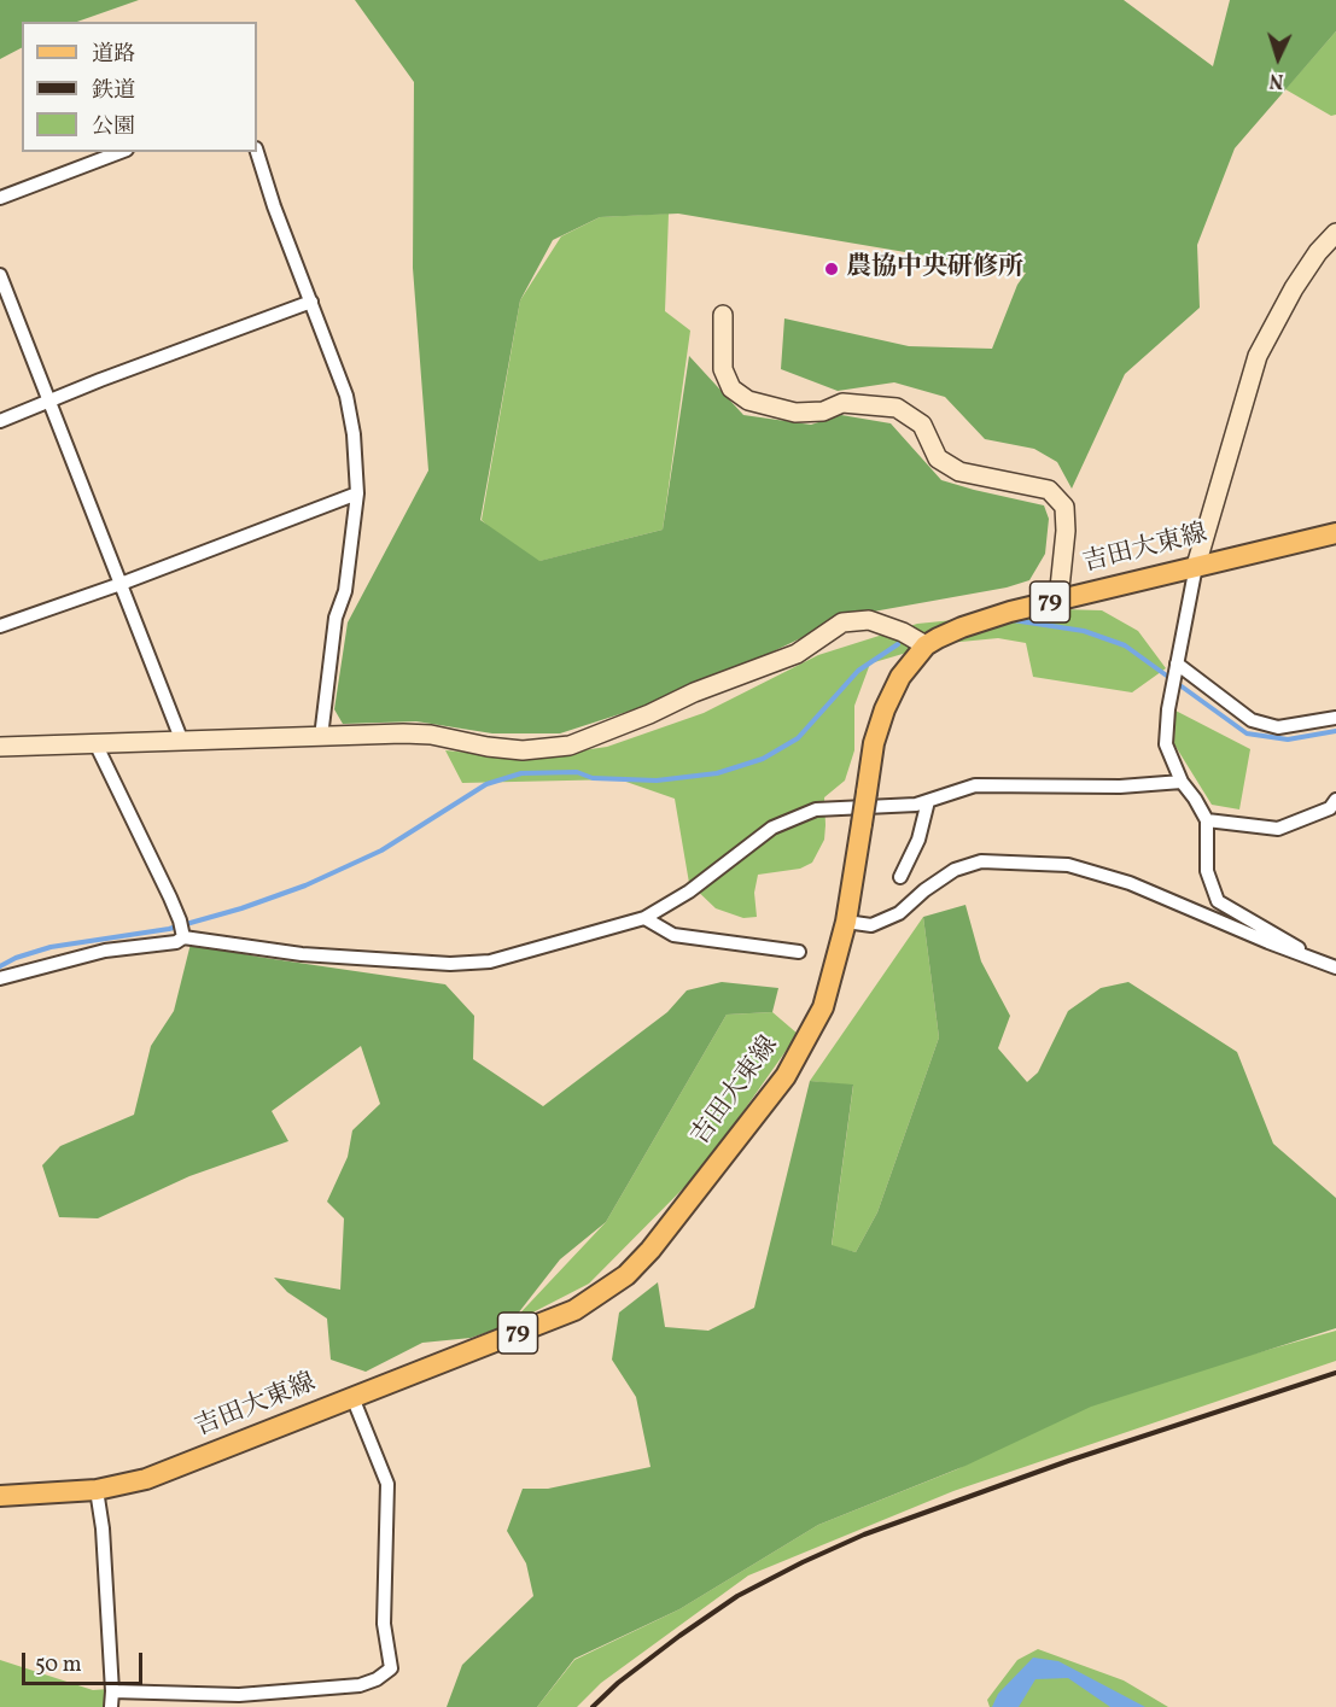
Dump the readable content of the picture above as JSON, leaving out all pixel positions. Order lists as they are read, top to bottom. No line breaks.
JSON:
{"streets":{"main road":["吉田大東線","79"]},"places":["農協中央研修所"],"legend":["道路","鉄道","公園"],"scale_bar":"50 m","north":"bottom"}
